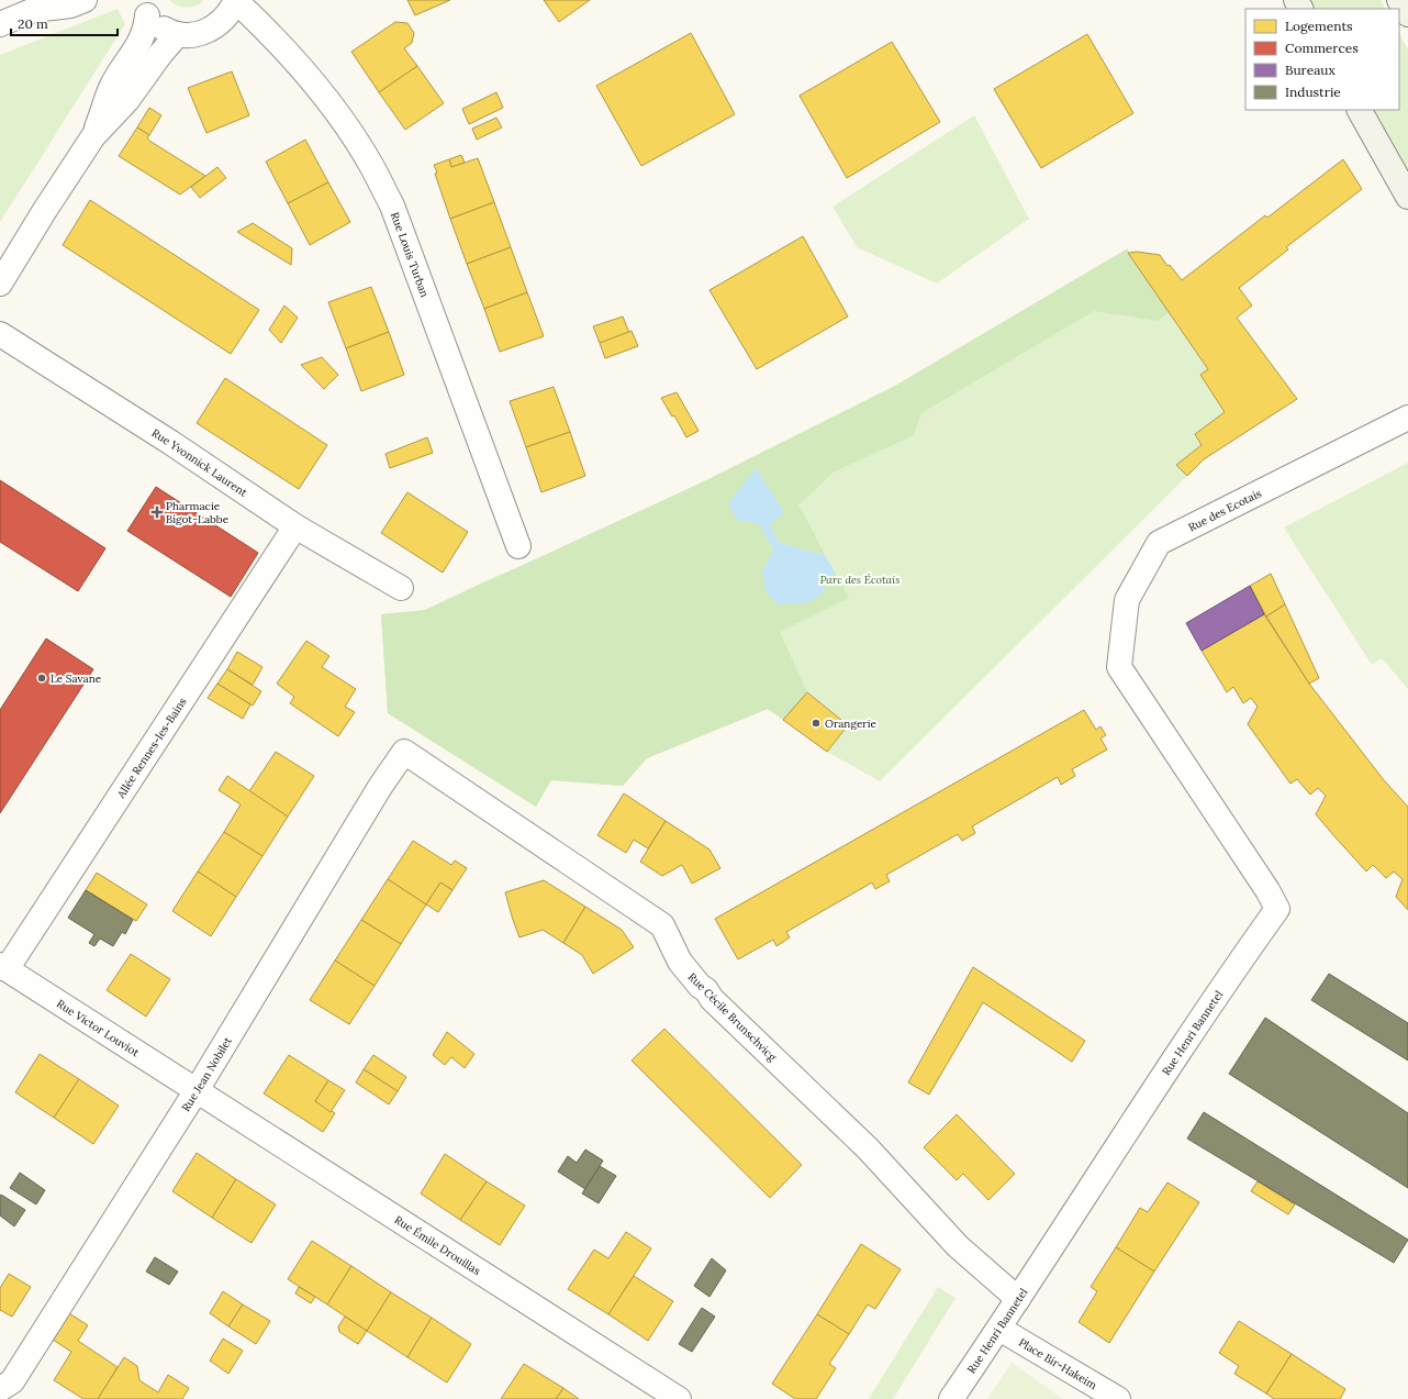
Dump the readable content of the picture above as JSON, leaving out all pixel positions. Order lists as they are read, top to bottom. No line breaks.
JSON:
{"streets":{"street":["Rue Louis Turban","Rue Yvonnick Laurent","Rue des Ecotais","Allée Rennes-les-Bains","Rue Cécile Brunschvicg","Rue Victor Louviot","Rue Henri Bannetel","Rue Jean Nobilet","Rue Émile Drouillas","Place Bir-Hakeim"]},"crossings":[["Rue Yvonnick Laurent","Allée Rennes-les-Bains"],["Rue des Ecotais","Rue Henri Bannetel"],["Allée Rennes-les-Bains","Rue Victor Louviot"],["Rue Cécile Brunschvicg","Rue Henri Bannetel"],["Rue Cécile Brunschvicg","Rue Jean Nobilet"],["Rue Victor Louviot","Rue Jean Nobilet"],["Rue Victor Louviot","Rue Émile Drouillas"],["Rue Henri Bannetel","Place Bir-Hakeim"],["Rue Jean Nobilet","Rue Émile Drouillas"]],"parks":["Parc des Écotais"],"places":{"health":["Pharmacie Bigot-Labbe"],"other":["Le Savane","Orangerie"]},"legend":["Logements","Commerces","Bureaux","Industrie"],"scale_bar":"20 m"}
